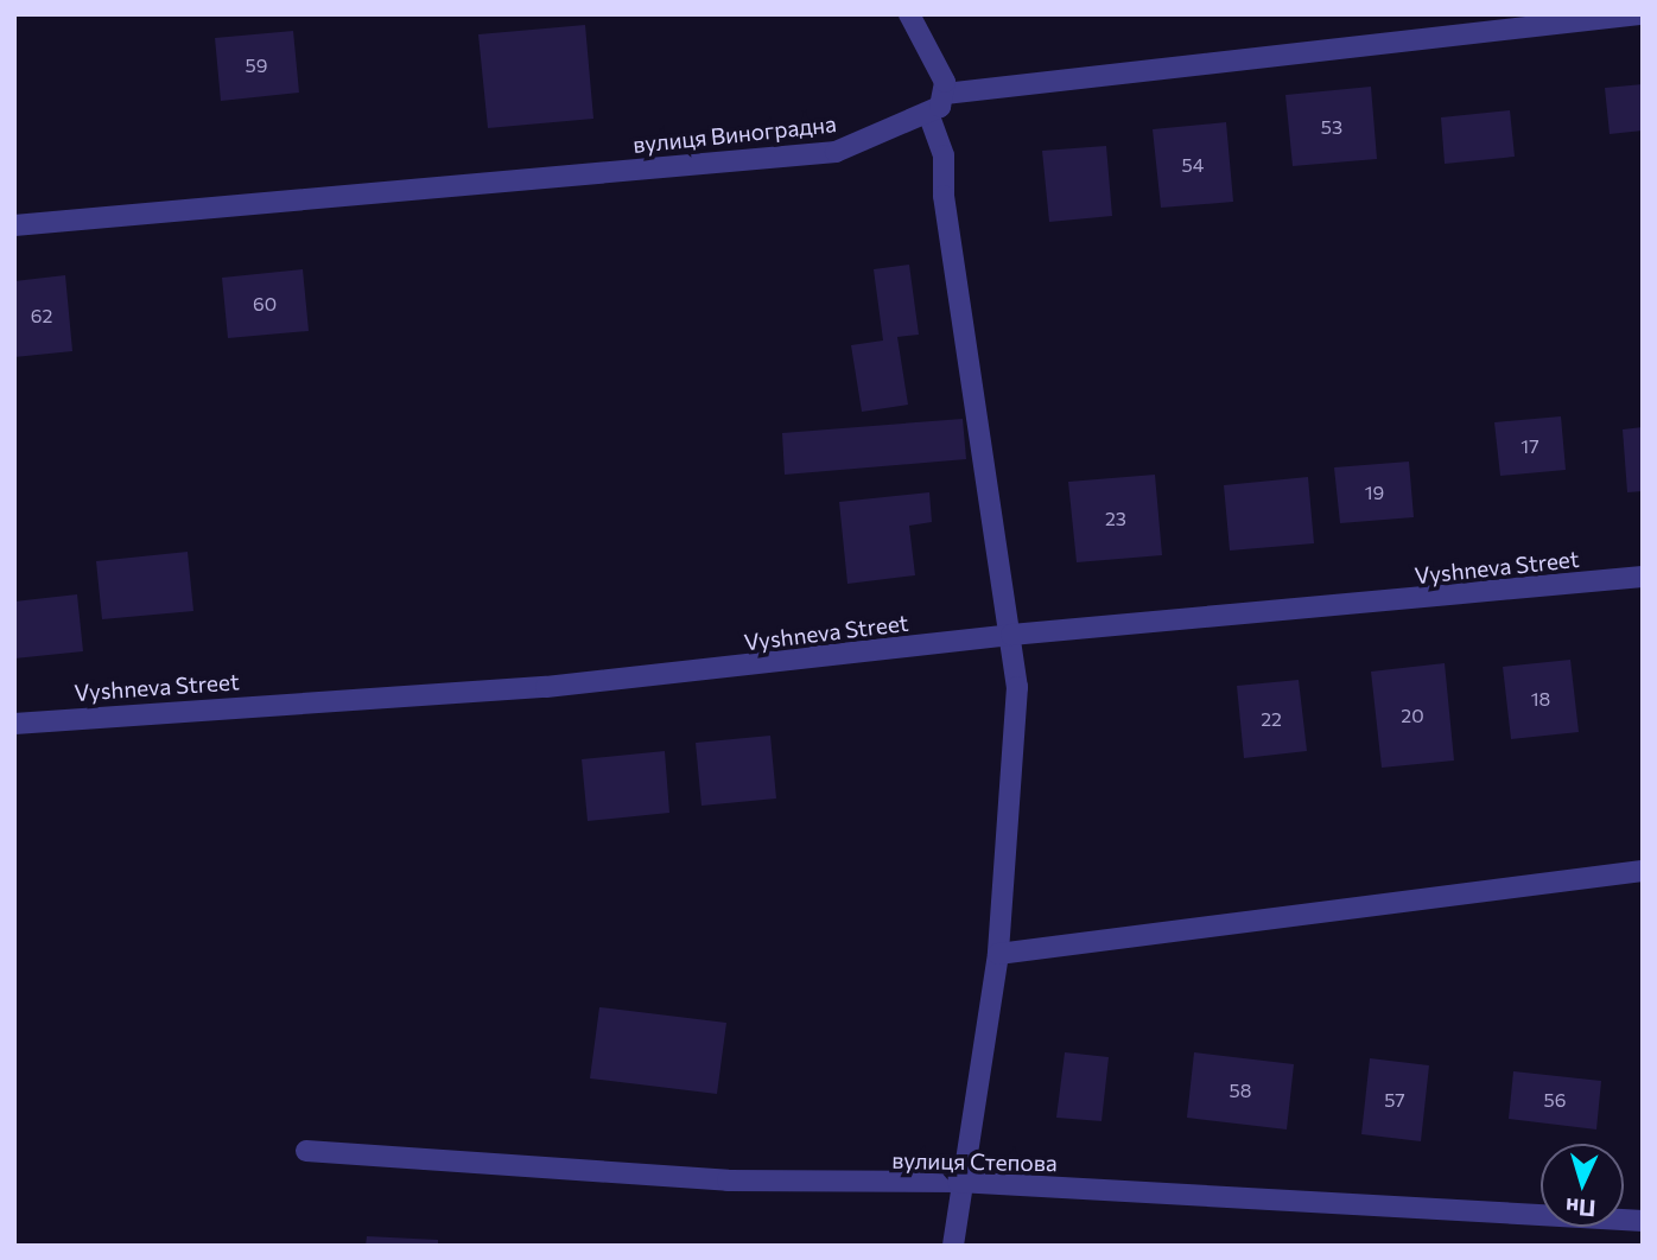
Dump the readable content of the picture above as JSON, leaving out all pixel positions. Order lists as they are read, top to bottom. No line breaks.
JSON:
{"streets":{"street":["вулиця Виноградна","Vyshneva Street","вулиця Степова"]},"house_numbers":["59","53","54","60","62","17","19","23","18","20","22","58","57","56"],"north":"bottom"}
